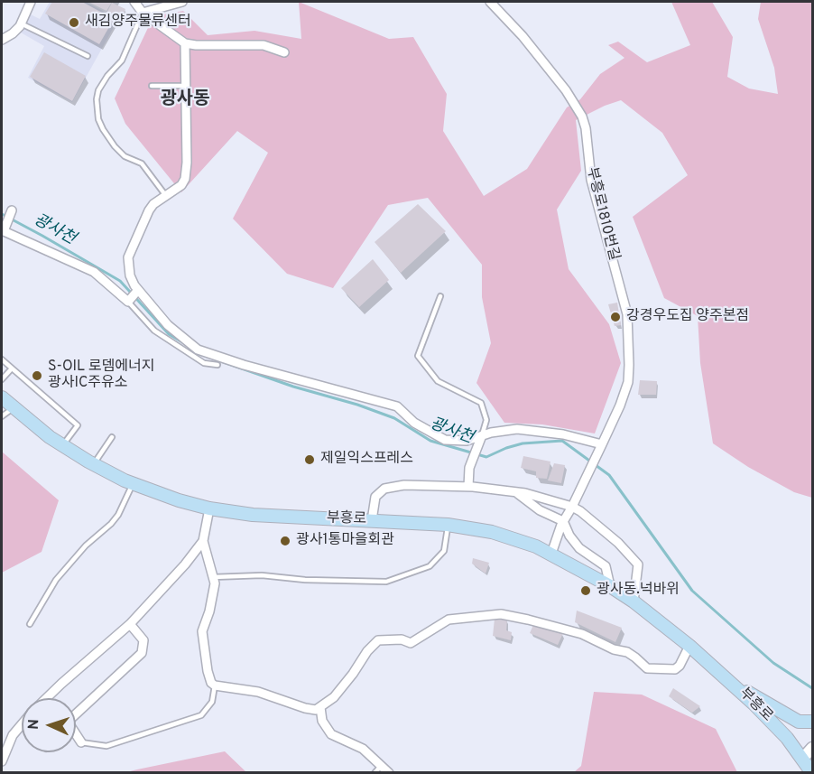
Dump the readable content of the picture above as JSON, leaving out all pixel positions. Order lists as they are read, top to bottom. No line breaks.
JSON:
{"streets":{"main road":["부흥로"],"street":["부흥로1810번길"]},"districts":["광사동"],"water":["광사천"],"places":["새김양주물류센터","강경우도집 양주본점","S-OIL 로뎀에너지 광사IC주유소","제일익스프레스","광사1통마을회관","광사동.넉바위"],"north":"left"}
